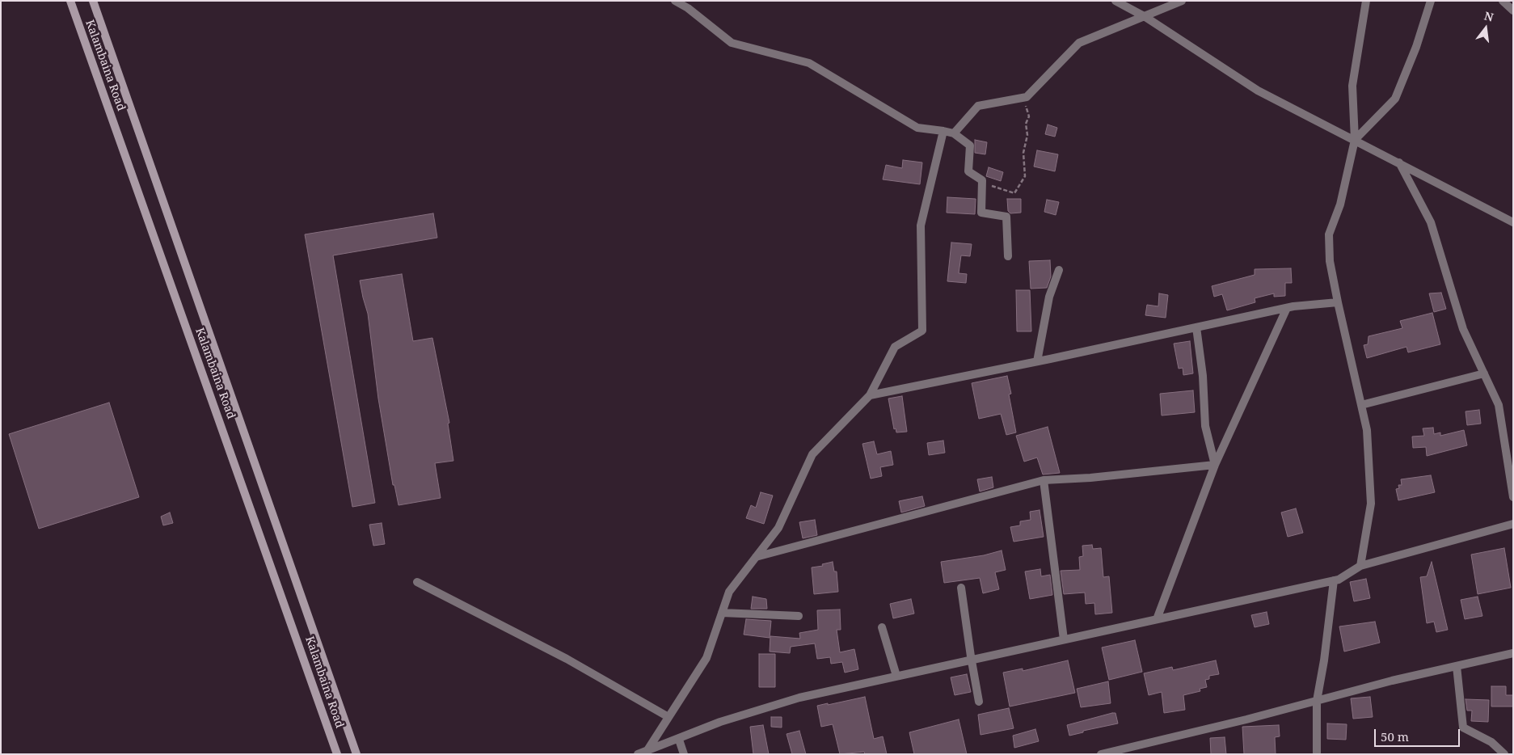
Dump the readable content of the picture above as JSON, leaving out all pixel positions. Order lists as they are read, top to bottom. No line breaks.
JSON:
{"streets":{"main road":["Kalambaina Road"]},"scale_bar":"50 m","north":"top"}
